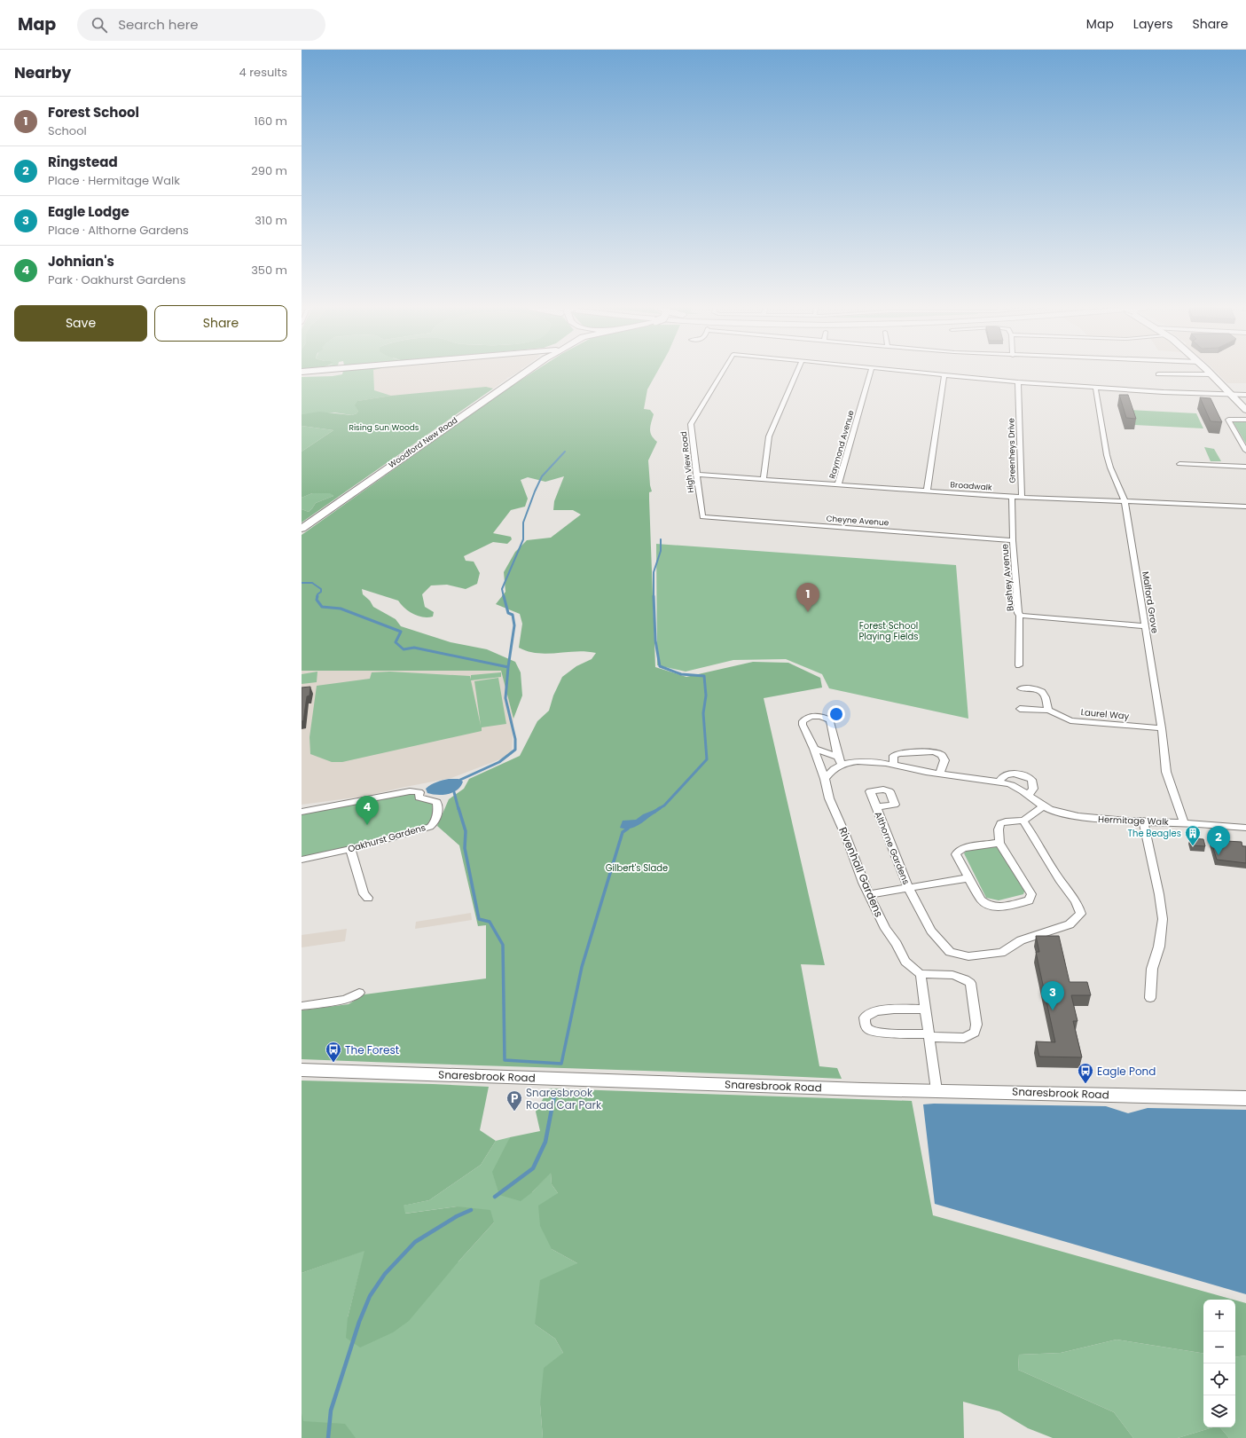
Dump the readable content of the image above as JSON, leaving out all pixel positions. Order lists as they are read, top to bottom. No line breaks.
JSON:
{"streets":{"main road":["Woodford New Road"],"street":["Raymond Avenue","Greenheys Drive","High View Road","Broadwalk","Cheyne Avenue","Bushey Avenue","Malford Grove","Laurel Way","Hermitage Walk","Oakhurst Gardens","Althorne Gardens","Rivenhall Gardens","Snaresbrook Road"]},"crossings":[["Raymond Avenue","Broadwalk"],["Greenheys Drive","Broadwalk"],["High View Road","Broadwalk"],["High View Road","Cheyne Avenue"],["Broadwalk","Bushey Avenue"],["Broadwalk","Malford Grove"],["Cheyne Avenue","Bushey Avenue"],["Bushey Avenue","Malford Grove"],["Malford Grove","Laurel Way"],["Malford Grove","Hermitage Walk"],["Hermitage Walk","Rivenhall Gardens"],["Althorne Gardens","Rivenhall Gardens"]],"parks":["Rising Sun Woods","Forest School Playing Fields","Gilbert's Slade"],"places":{"building":["The Beagles"],"bus stop":["The Forest","Eagle Pond"],"parking":["Snaresbrook Road Car Park"]},"page":{"header":"Map","search":"Search here","nav":["Map","Layers","Share"],"heading":["Nearby","4 results"],"list":[{"mark":"1","name":"Forest School","note":"School","value":"160 m"},{"mark":"2","name":"Ringstead","note":"Place · Hermitage Walk","value":"290 m"},{"mark":"3","name":"Eagle Lodge","note":"Place · Althorne Gardens","value":"310 m"},{"mark":"4","name":"Johnian's","note":"Park · Oakhurst Gardens","value":"350 m"}],"buttons":["Save","Share"],"pins":["1","4","2","3"],"map_buttons":["+","−"]}}
